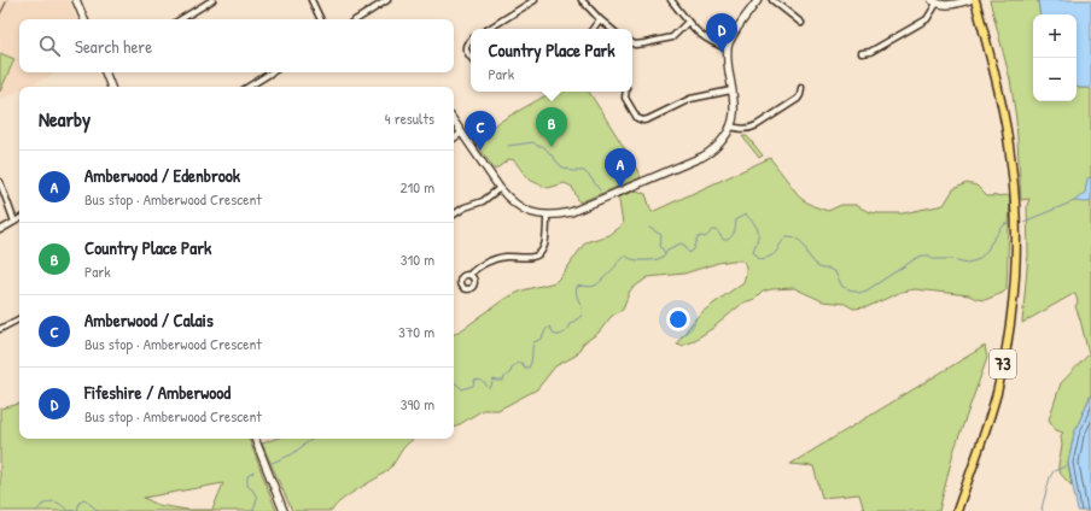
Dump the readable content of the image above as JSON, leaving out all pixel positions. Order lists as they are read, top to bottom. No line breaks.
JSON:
{"streets":{"main road":["73"]},"page":{"pins":["D","B","C","A"],"map_buttons":["+","−"],"search":"Search here","popup":["Country Place Park","Park"],"heading":["Nearby","4 results"],"list":[{"mark":"A","name":"Amberwood / Edenbrook","note":"Bus stop · Amberwood Crescent","value":"210 m"},{"mark":"B","name":"Country Place Park","note":"Park","value":"310 m"},{"mark":"C","name":"Amberwood / Calais","note":"Bus stop · Amberwood Crescent","value":"370 m"},{"mark":"D","name":"Fifeshire / Amberwood","note":"Bus stop · Amberwood Crescent","value":"390 m"}]}}
